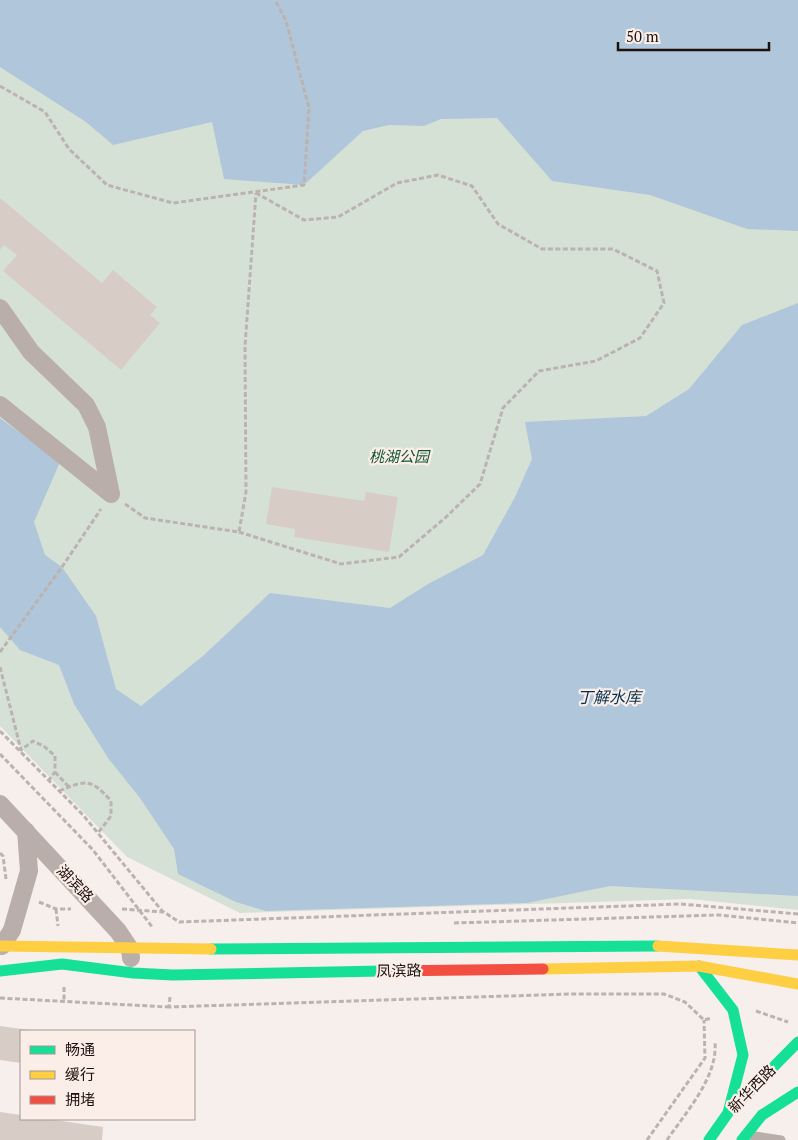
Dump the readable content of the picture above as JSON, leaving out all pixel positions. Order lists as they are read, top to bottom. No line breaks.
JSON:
{"streets":{"street":["湖滨路","凤滨路","新华西路"]},"crossings":[["湖滨路","凤滨路"]],"water":["丁解水库"],"parks":["桃湖公园"],"legend":["畅通","缓行","拥堵"],"scale_bar":"50 m"}
